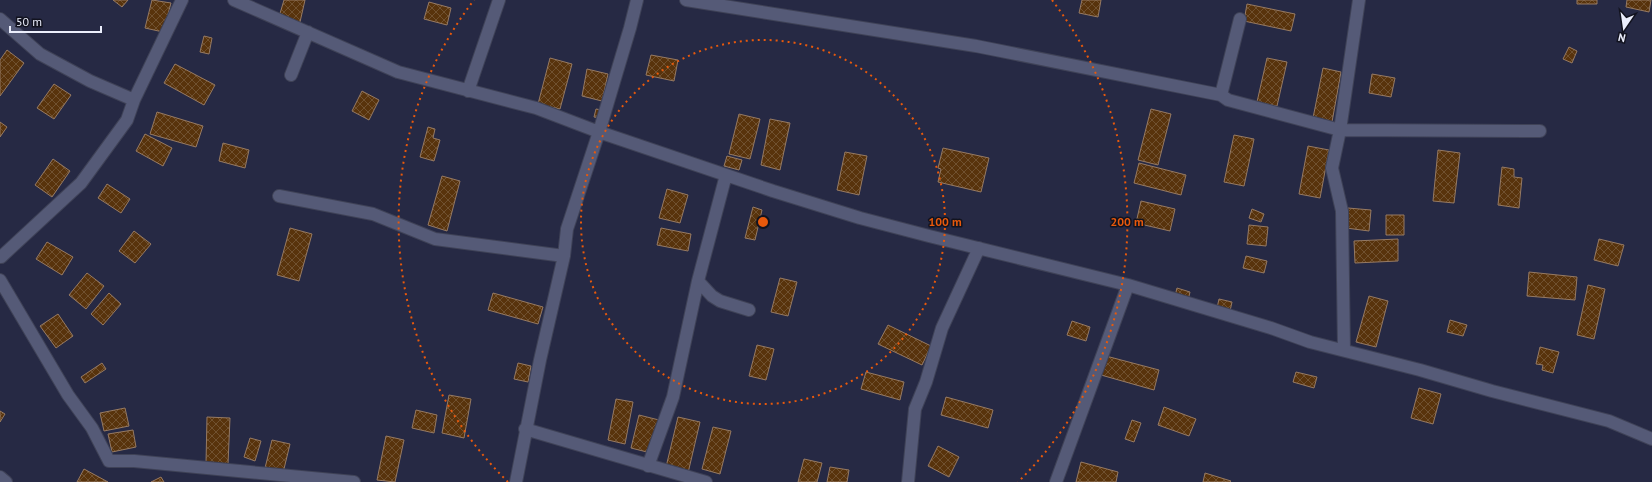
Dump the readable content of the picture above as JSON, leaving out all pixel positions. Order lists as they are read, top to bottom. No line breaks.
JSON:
{"scale_bar":"50 m","north":"bottom","rings":["100 m","200 m"]}
